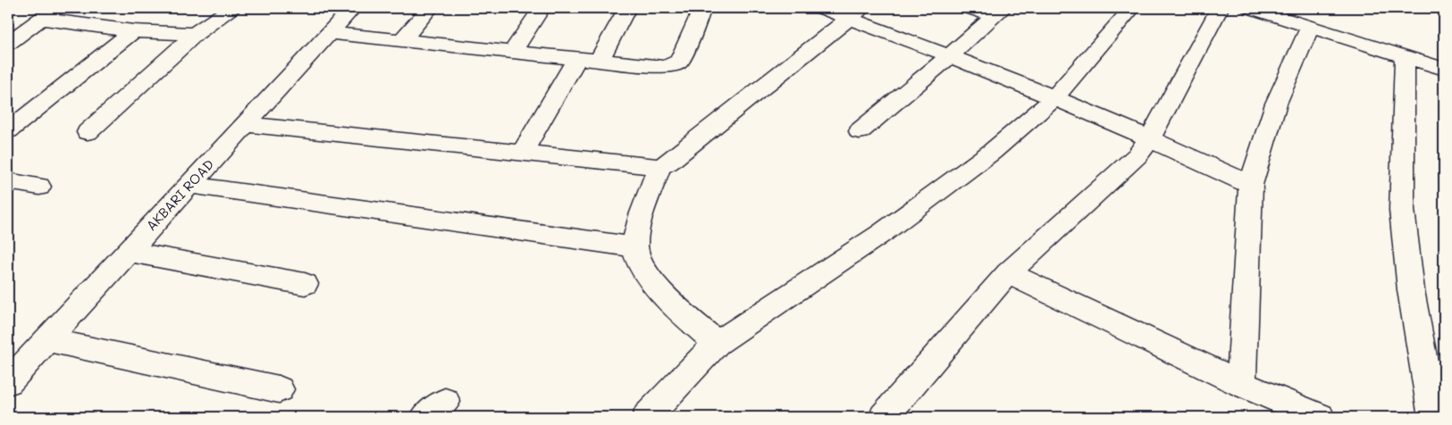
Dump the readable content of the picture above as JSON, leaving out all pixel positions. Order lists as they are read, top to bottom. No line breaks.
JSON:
{"streets":{"street":["AKBARI ROAD"]}}
